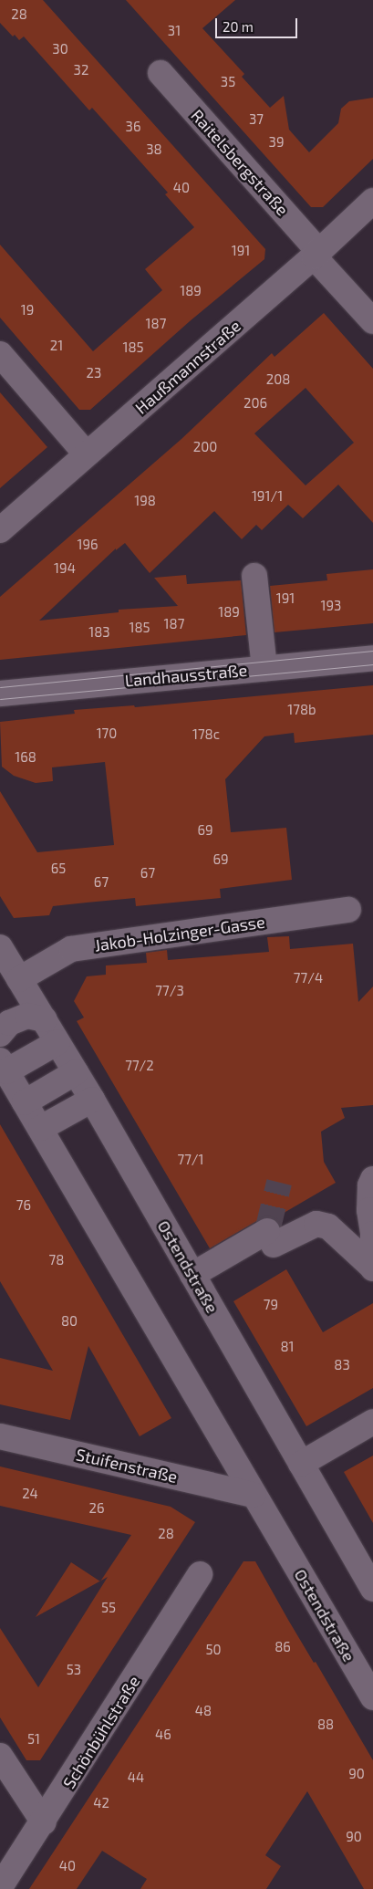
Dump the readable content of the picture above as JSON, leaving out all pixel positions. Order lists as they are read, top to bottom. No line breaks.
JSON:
{"streets":{"street":["Raitelsbergstraße","Haußmannstraße","Landhausstraße","Jakob-Holzinger-Gasse","Ostendstraße","Stuifenstraße","Schönbühlstraße"]},"crossings":[["Raitelsbergstraße","Haußmannstraße"],["Jakob-Holzinger-Gasse","Ostendstraße"],["Ostendstraße","Stuifenstraße"]],"house_numbers":["28","31","30","32","35","37","36","39","38","40","191","189","19","187","21","185","23","208","206","200","191/1","198","196","194","191","193","189","187","185","183","178b","170","178c","168","69","69","65","67","67","77/4","77/3","77/2","77/1","76","78","79","80","81","83","24","26","28","55","86","50","53","48","88","46","51","90","44","42","90","40"],"scale_bar":"20 m"}
